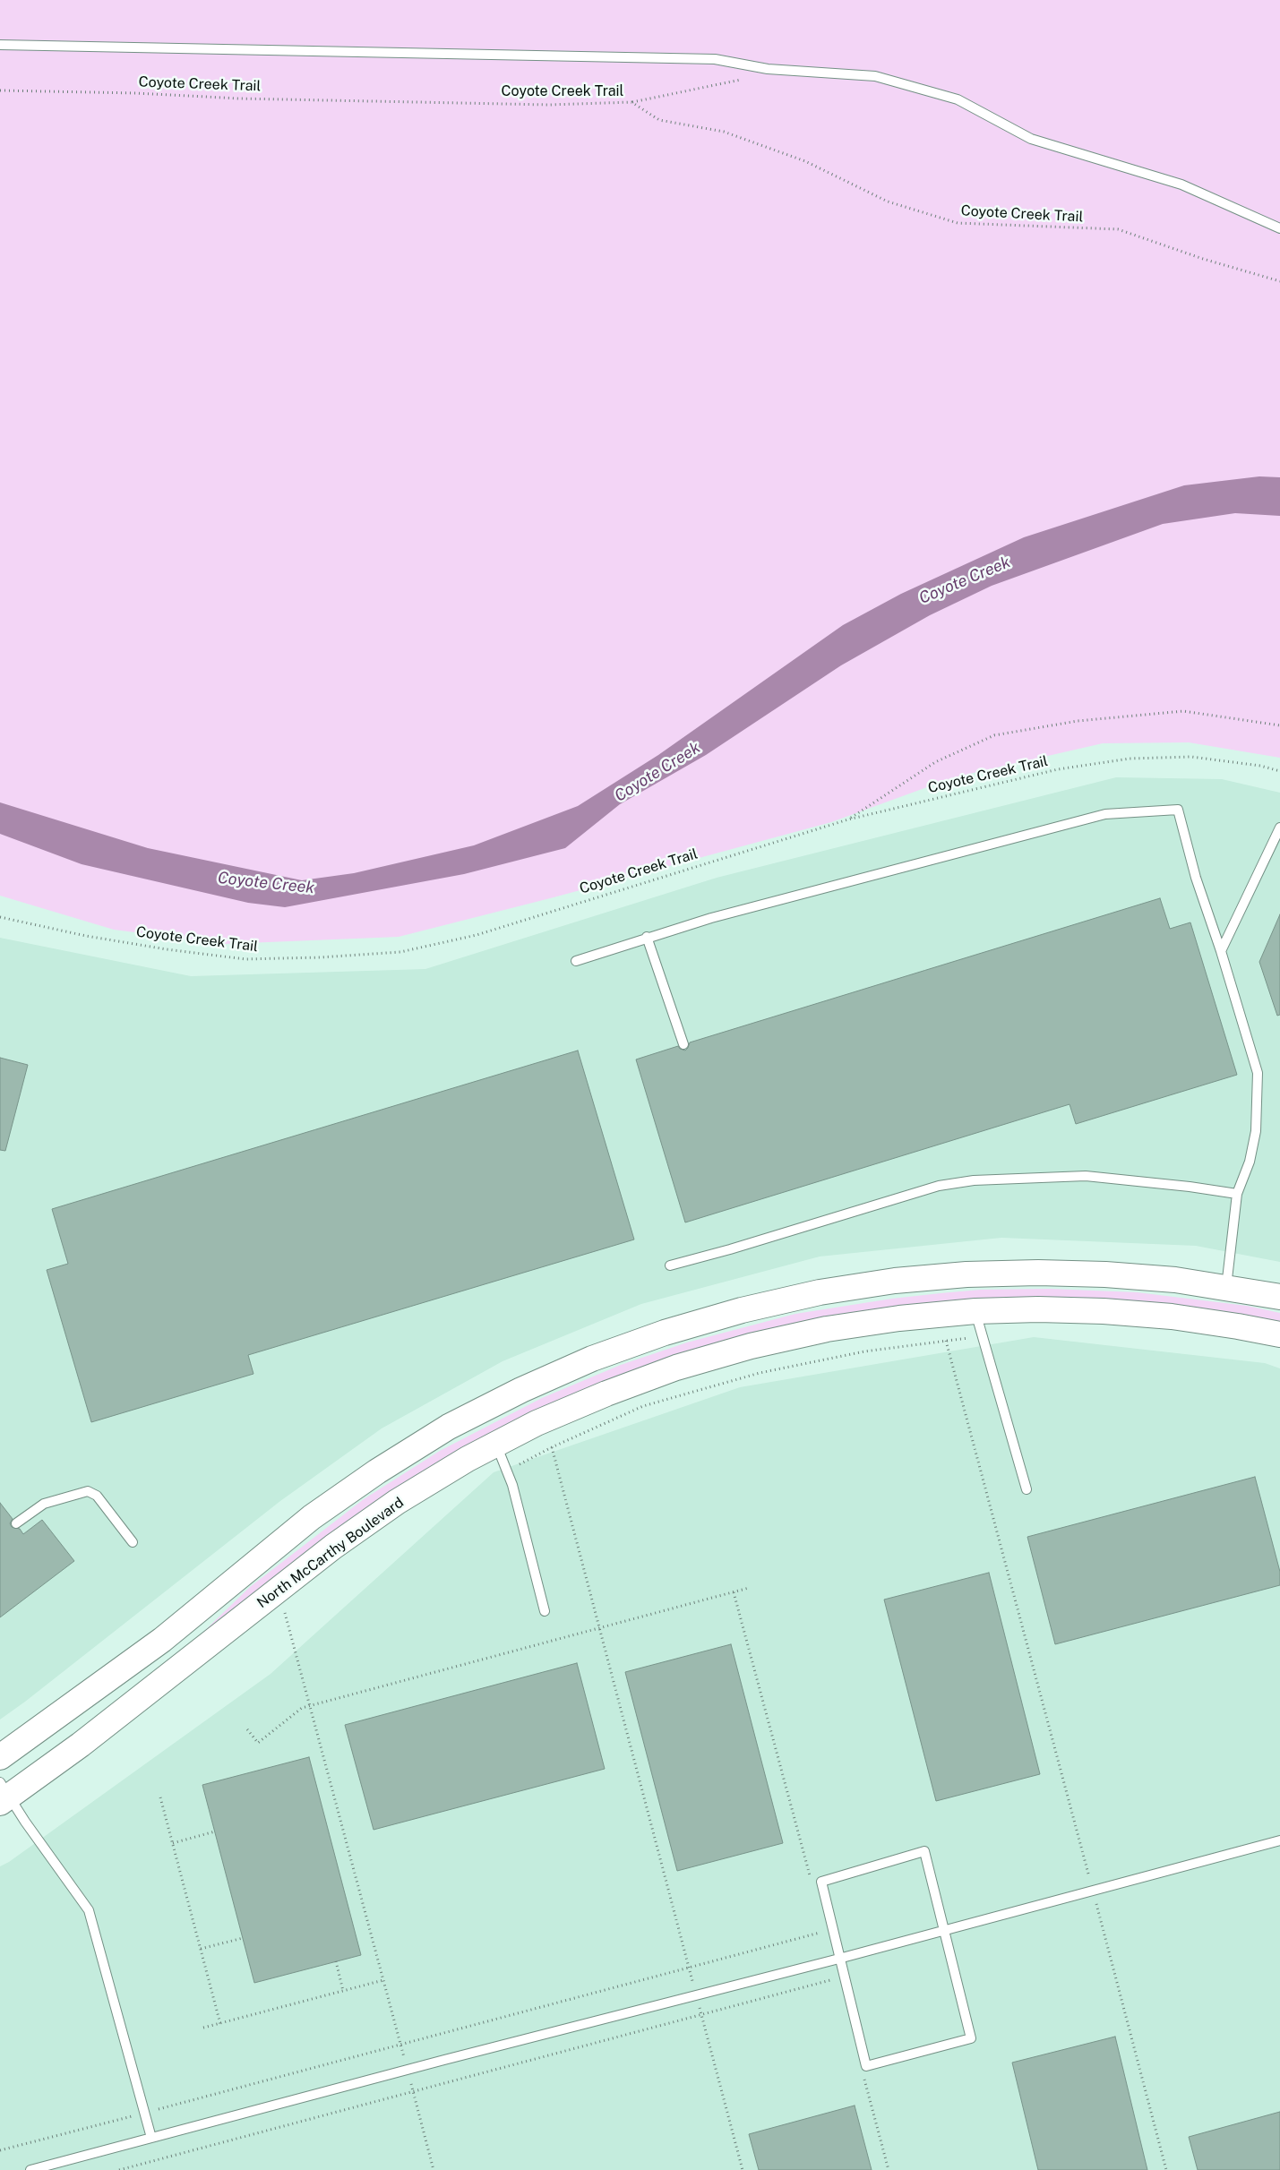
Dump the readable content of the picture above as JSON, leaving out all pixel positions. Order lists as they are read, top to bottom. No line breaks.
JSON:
{"streets":{"main road":["North McCarthy Boulevard"],"path":["Coyote Creek Trail"]},"water":["Coyote Creek"]}
